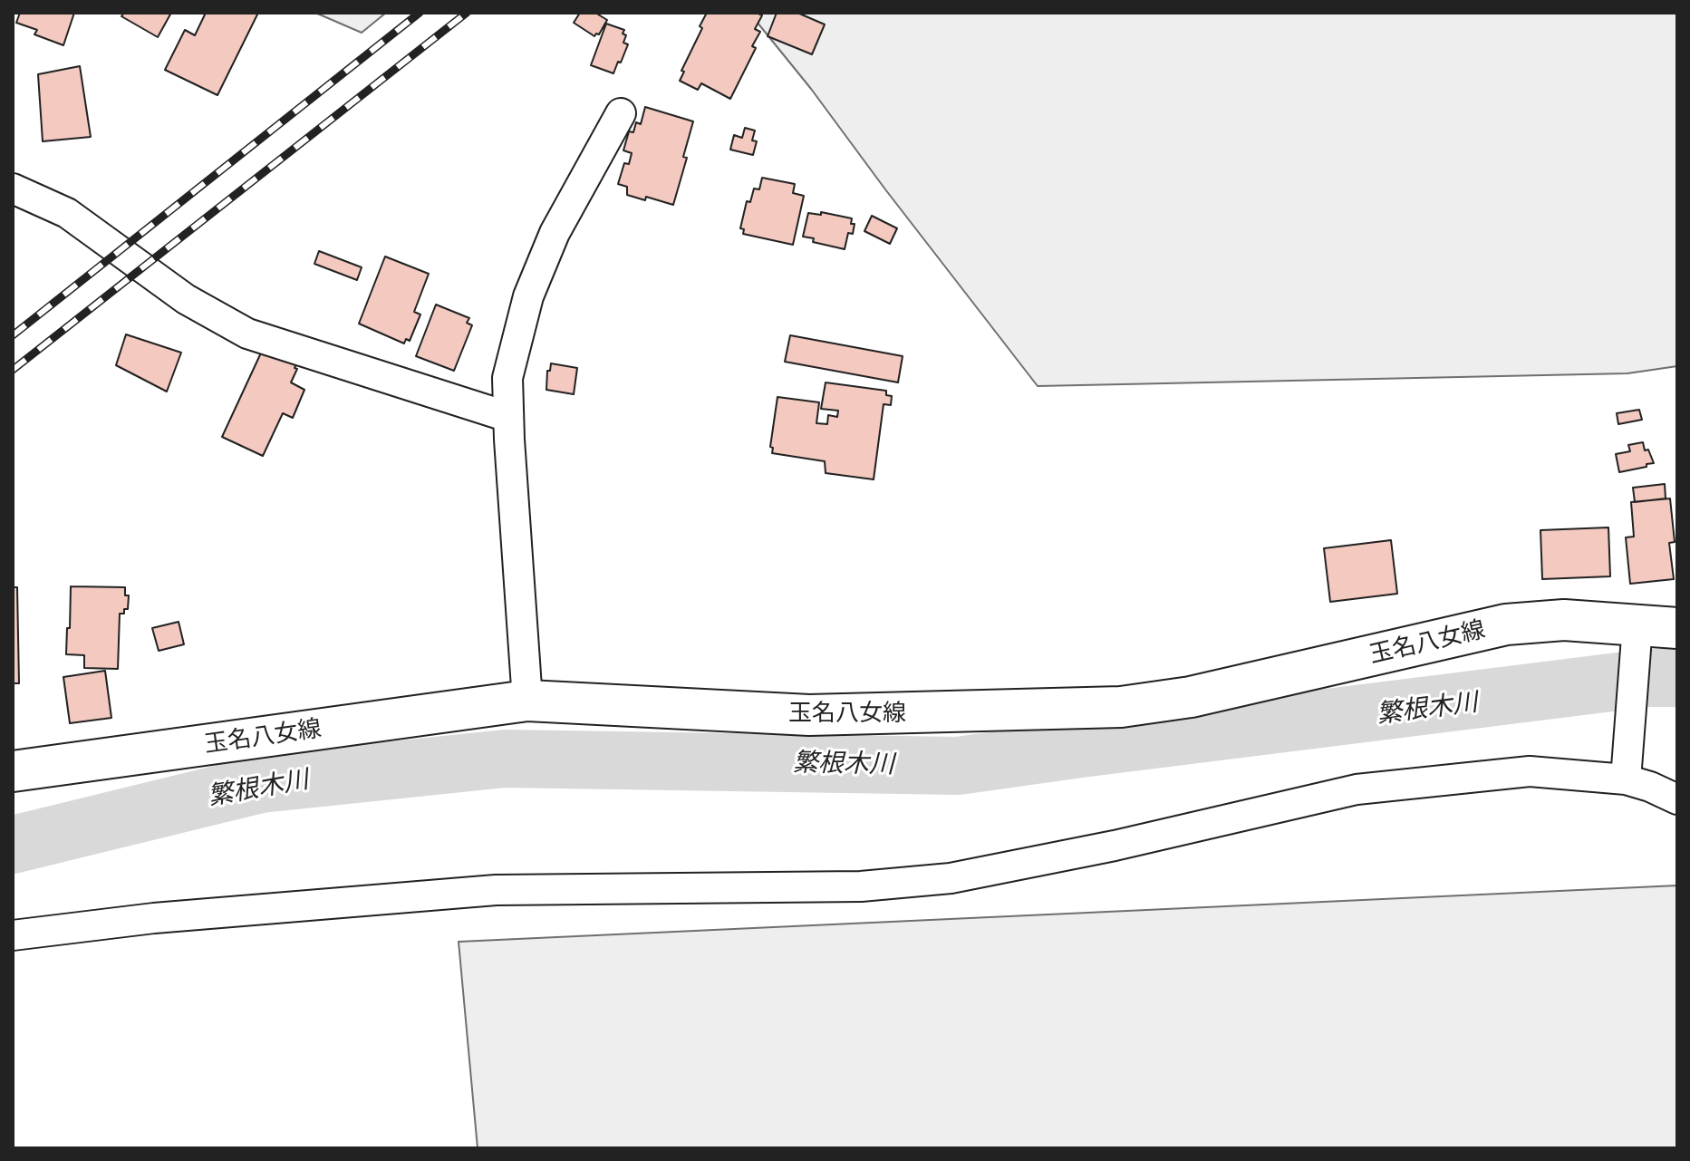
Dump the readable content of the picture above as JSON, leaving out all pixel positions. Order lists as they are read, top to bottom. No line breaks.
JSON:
{"streets":{"main road":["玉名八女線"]},"water":["繁根木川"]}
